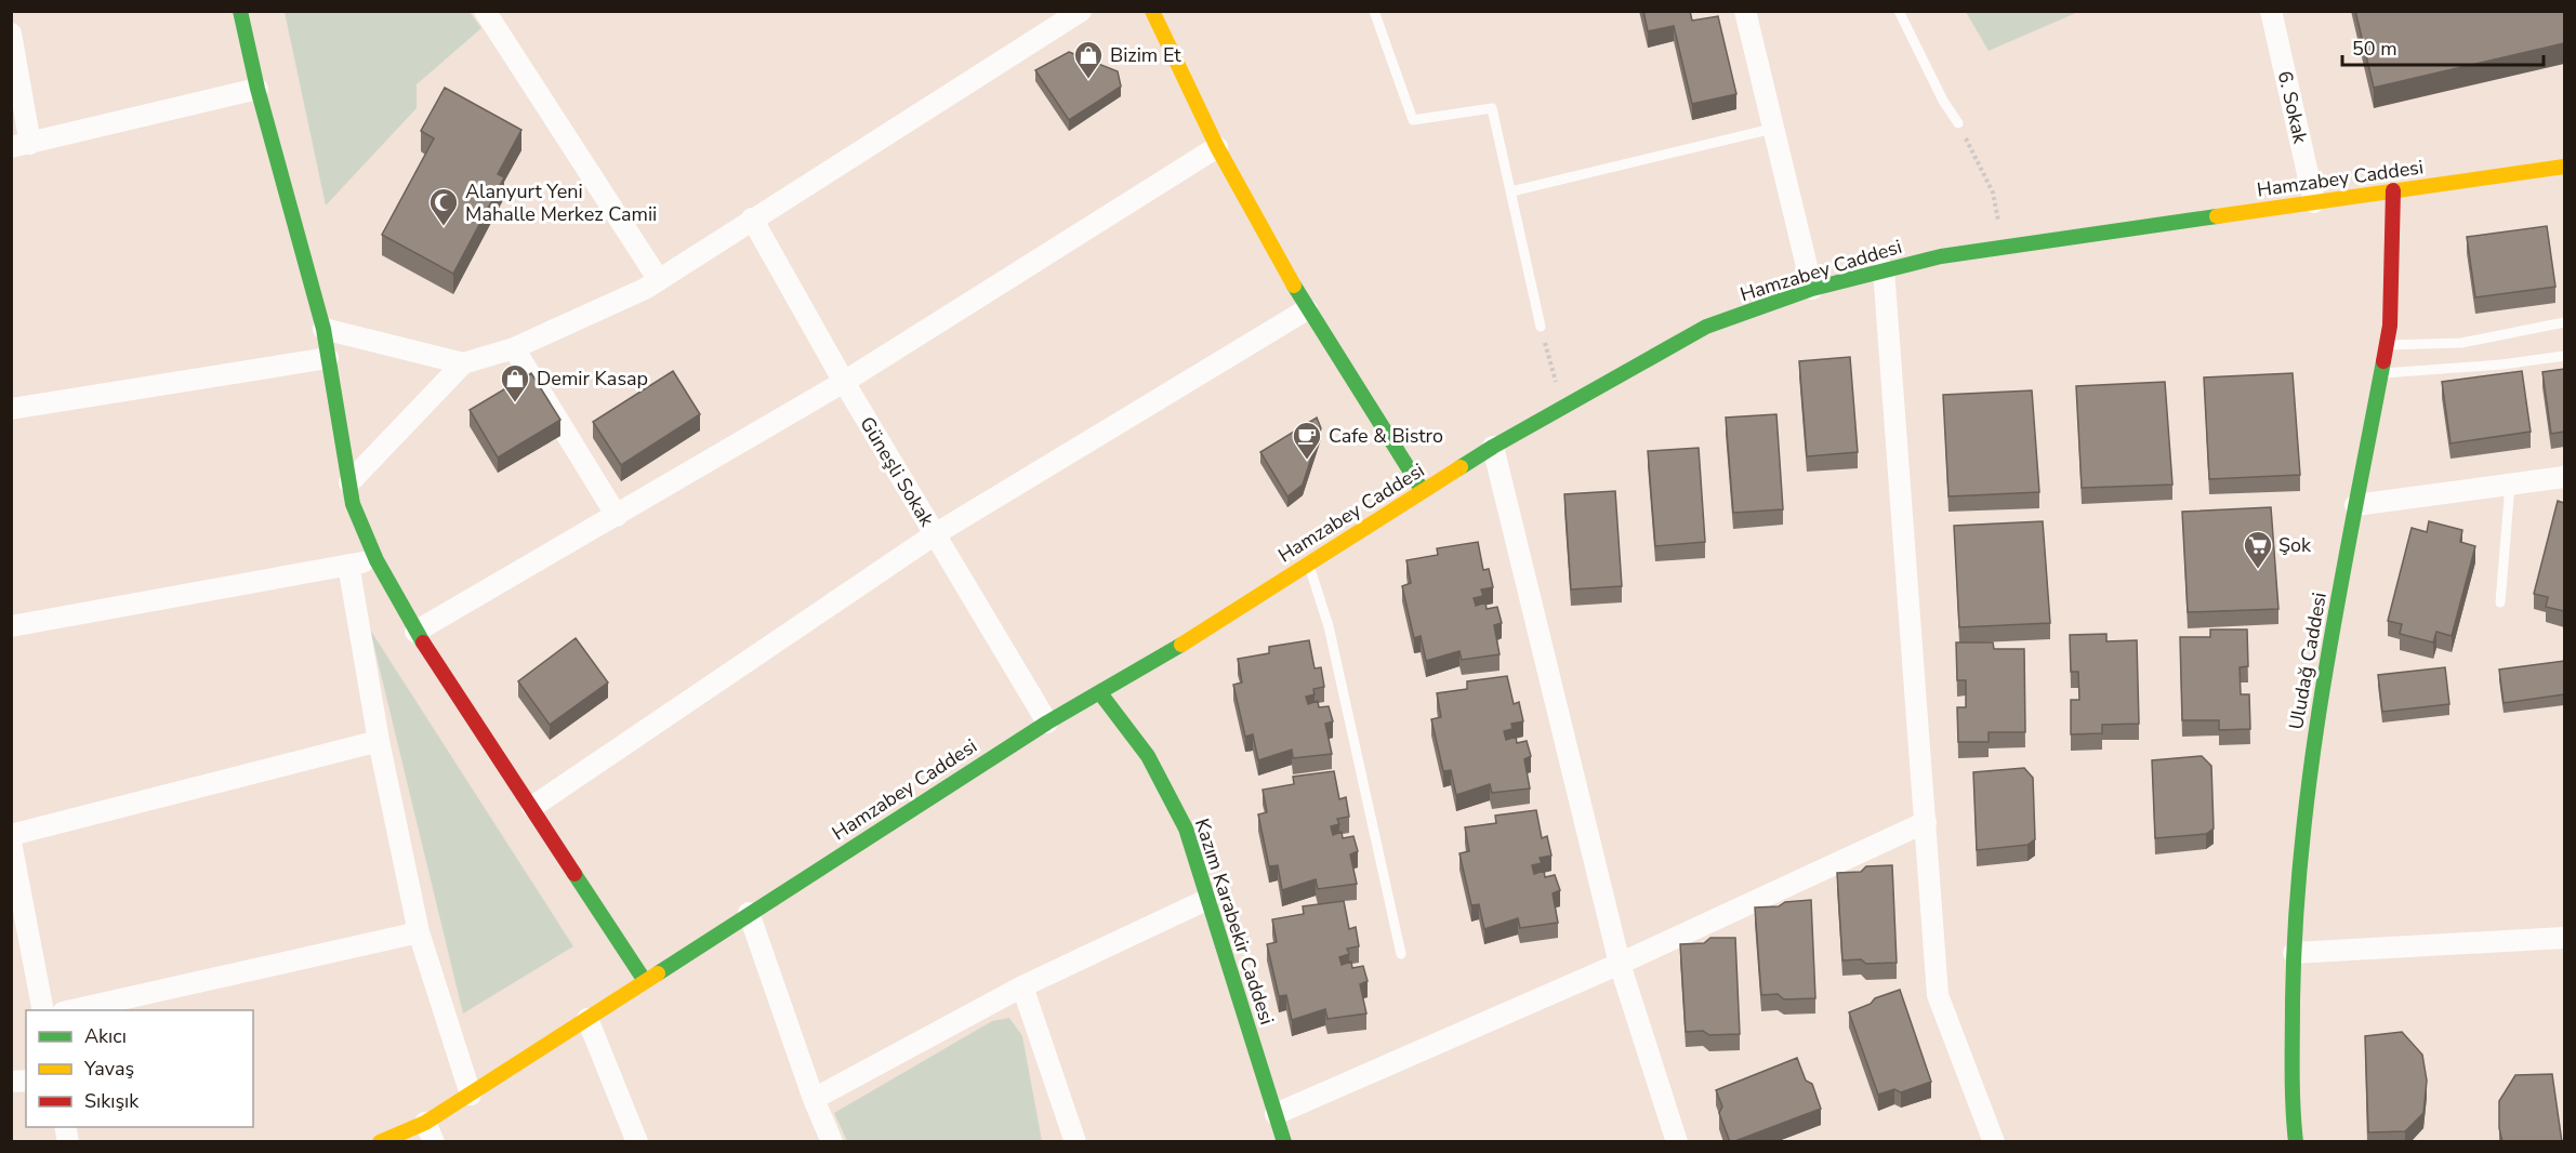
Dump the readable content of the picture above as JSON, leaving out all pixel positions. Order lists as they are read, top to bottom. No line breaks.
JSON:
{"streets":{"street":["6. Sokak","Hamzabey Caddesi","Güneşli Sokak","Uludağ Caddesi","Kazım Karabekir Caddesi"]},"crossings":[["6. Sokak","Hamzabey Caddesi"],["Hamzabey Caddesi","Güneşli Sokak"],["Hamzabey Caddesi","Uludağ Caddesi"],["Hamzabey Caddesi","Kazım Karabekir Caddesi"]],"places":{"shop":["Bizim Et","Demir Kasap"],"mosque":["Alanyurt Yeni Mahalle Merkez Camii"],"cafe":["Cafe & Bistro"],"supermarket":["Şok"]},"legend":["Akıcı","Yavaş","Sıkışık"],"scale_bar":"50 m"}
